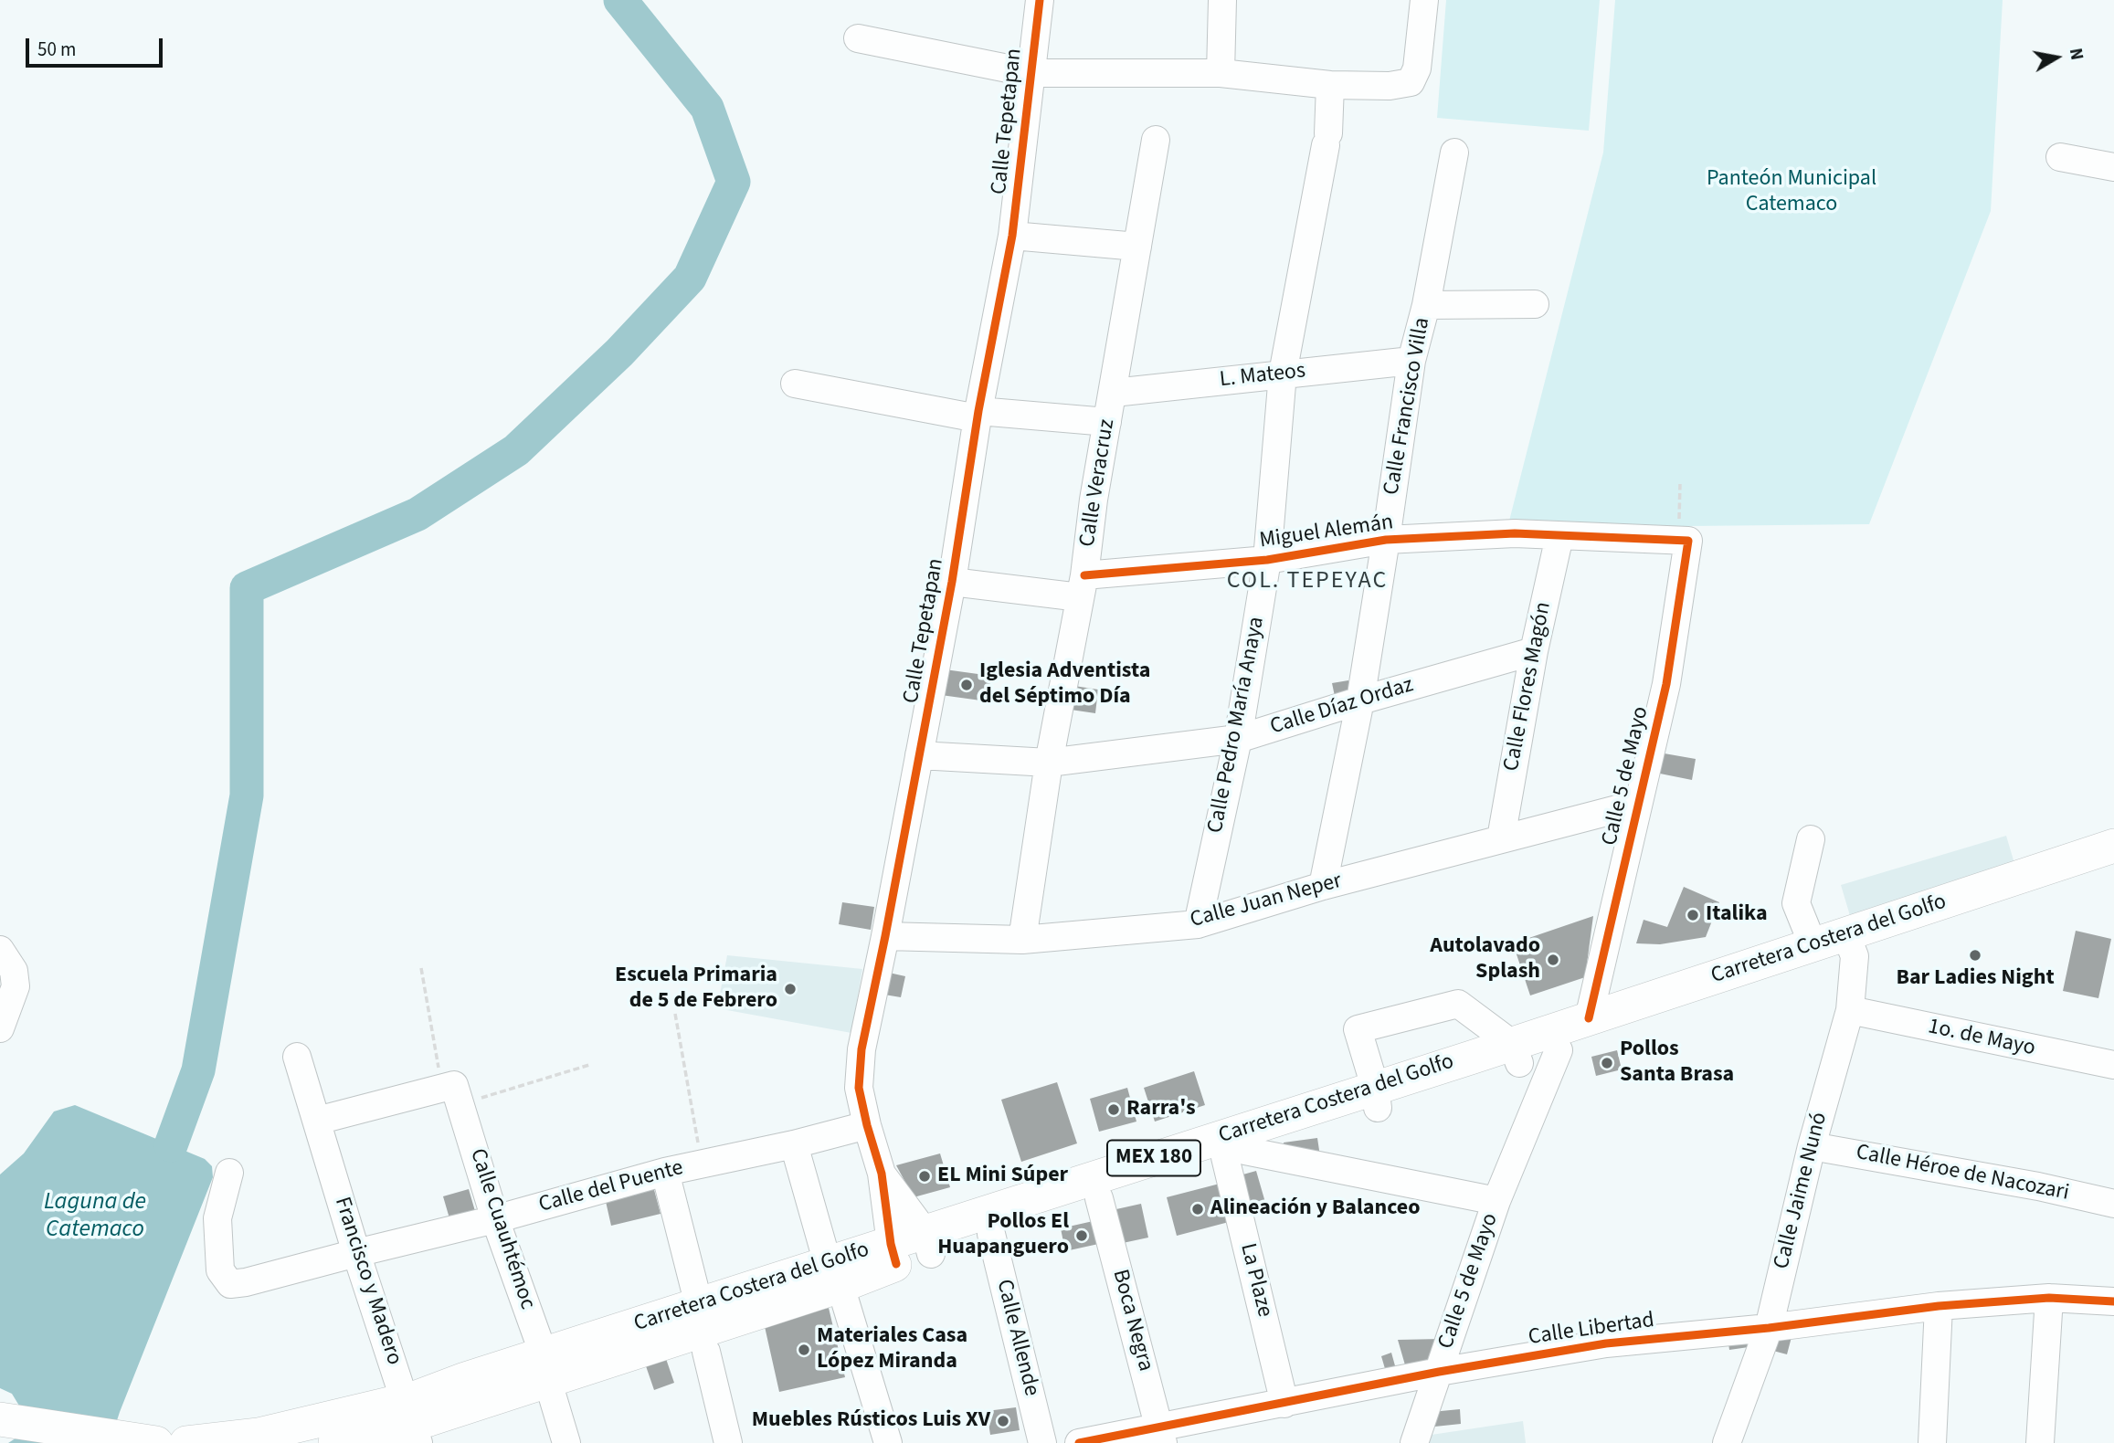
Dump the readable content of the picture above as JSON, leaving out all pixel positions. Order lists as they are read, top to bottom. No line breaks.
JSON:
{"streets":{"main road":["Carretera Costera del Golfo","MEX 180"],"street":["Calle Tepetapan","L. Mateos","Calle Francisco Villa","Calle Veracruz","Miguel Alemán","Calle Flores Magón","Calle Díaz Ordaz","Calle Pedro María Anaya","Calle 5 de Mayo","Calle Juan Neper","1o. de Mayo","Calle Héroe de Nacozari","Calle del Puente","Calle Jaime Nunó","Calle Cuauhtémoc","La Plaze","Francisco y Madero","Boca Negra","Calle Libertad","Calle Allende"]},"crossings":[["Calle Tepetapan","Miguel Alemán"],["Calle Tepetapan","Calle Díaz Ordaz"],["Calle Tepetapan","Calle Juan Neper"],["Calle Tepetapan","Carretera Costera del Golfo"],["Calle Tepetapan","Calle del Puente"],["L. Mateos","Calle Francisco Villa"],["L. Mateos","Calle Veracruz"],["L. Mateos","Calle Pedro María Anaya"],["Calle Francisco Villa","Miguel Alemán"],["Calle Francisco Villa","Calle Díaz Ordaz"],["Calle Francisco Villa","Calle Juan Neper"],["Calle Veracruz","Miguel Alemán"],["Calle Veracruz","Calle Díaz Ordaz"],["Calle Veracruz","Calle Juan Neper"],["Miguel Alemán","Calle Flores Magón"],["Miguel Alemán","Calle Pedro María Anaya"],["Miguel Alemán","Calle 5 de Mayo"],["Calle Flores Magón","Calle Díaz Ordaz"],["Calle Flores Magón","Calle Juan Neper"],["Calle Díaz Ordaz","Calle Pedro María Anaya"],["Calle Pedro María Anaya","Calle Juan Neper"],["Calle 5 de Mayo","Calle Juan Neper"],["Calle 5 de Mayo","Carretera Costera del Golfo"],["Calle 5 de Mayo","Calle Libertad"],["Carretera Costera del Golfo","Calle Jaime Nunó"],["Carretera Costera del Golfo","Calle Cuauhtémoc"],["Carretera Costera del Golfo","La Plaze"],["Carretera Costera del Golfo","Francisco y Madero"],["Carretera Costera del Golfo","Boca Negra"],["Carretera Costera del Golfo","Calle Allende"],["1o. de Mayo","Calle Jaime Nunó"],["Calle Héroe de Nacozari","Calle Jaime Nunó"],["Calle del Puente","Calle Cuauhtémoc"],["Calle del Puente","Francisco y Madero"],["Calle Jaime Nunó","Calle Libertad"],["La Plaze","Calle Libertad"],["Boca Negra","Calle Libertad"]],"districts":["COL. TEPEYAC"],"water":["Laguna de Catemaco"],"parks":["Panteón Municipal Catemaco"],"places":["Iglesia Adventista del Séptimo Día","Italika","Bar Ladies Night","Autolavado Splash","Escuela Primaria de 5 de Febrero","Pollos Santa Brasa","Rarra's","EL Mini Súper","Alineación y Balanceo","Pollos El Huapanguero","Materiales Casa López Miranda","Muebles Rústicos Luis XV"],"scale_bar":"50 m","north":"right"}
